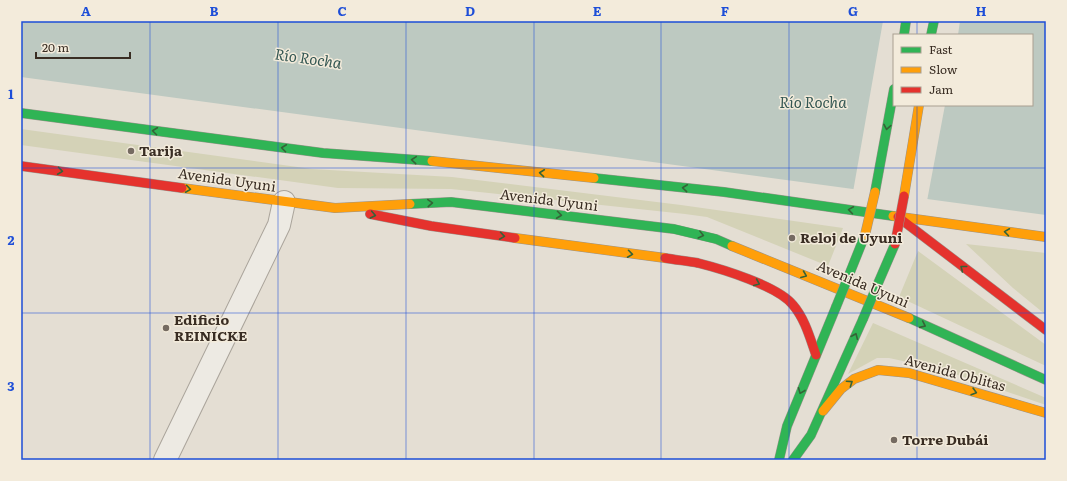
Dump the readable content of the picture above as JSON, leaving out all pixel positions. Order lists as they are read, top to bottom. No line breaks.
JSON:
{"streets":{"main road":["Avenida Uyuni","Avenida Oblitas"]},"one_way":["Avenida Oblitas"],"water":["Río Rocha"],"places":["Tarija","Reloj de Uyuni","Edificio REINICKE","Torre Dubái"],"legend":["Fast","Slow","Jam"],"scale_bar":"20 m","grid":{"columns":["A","B","C","D","E","F","G","H"],"rows":["1","2","3"]}}
